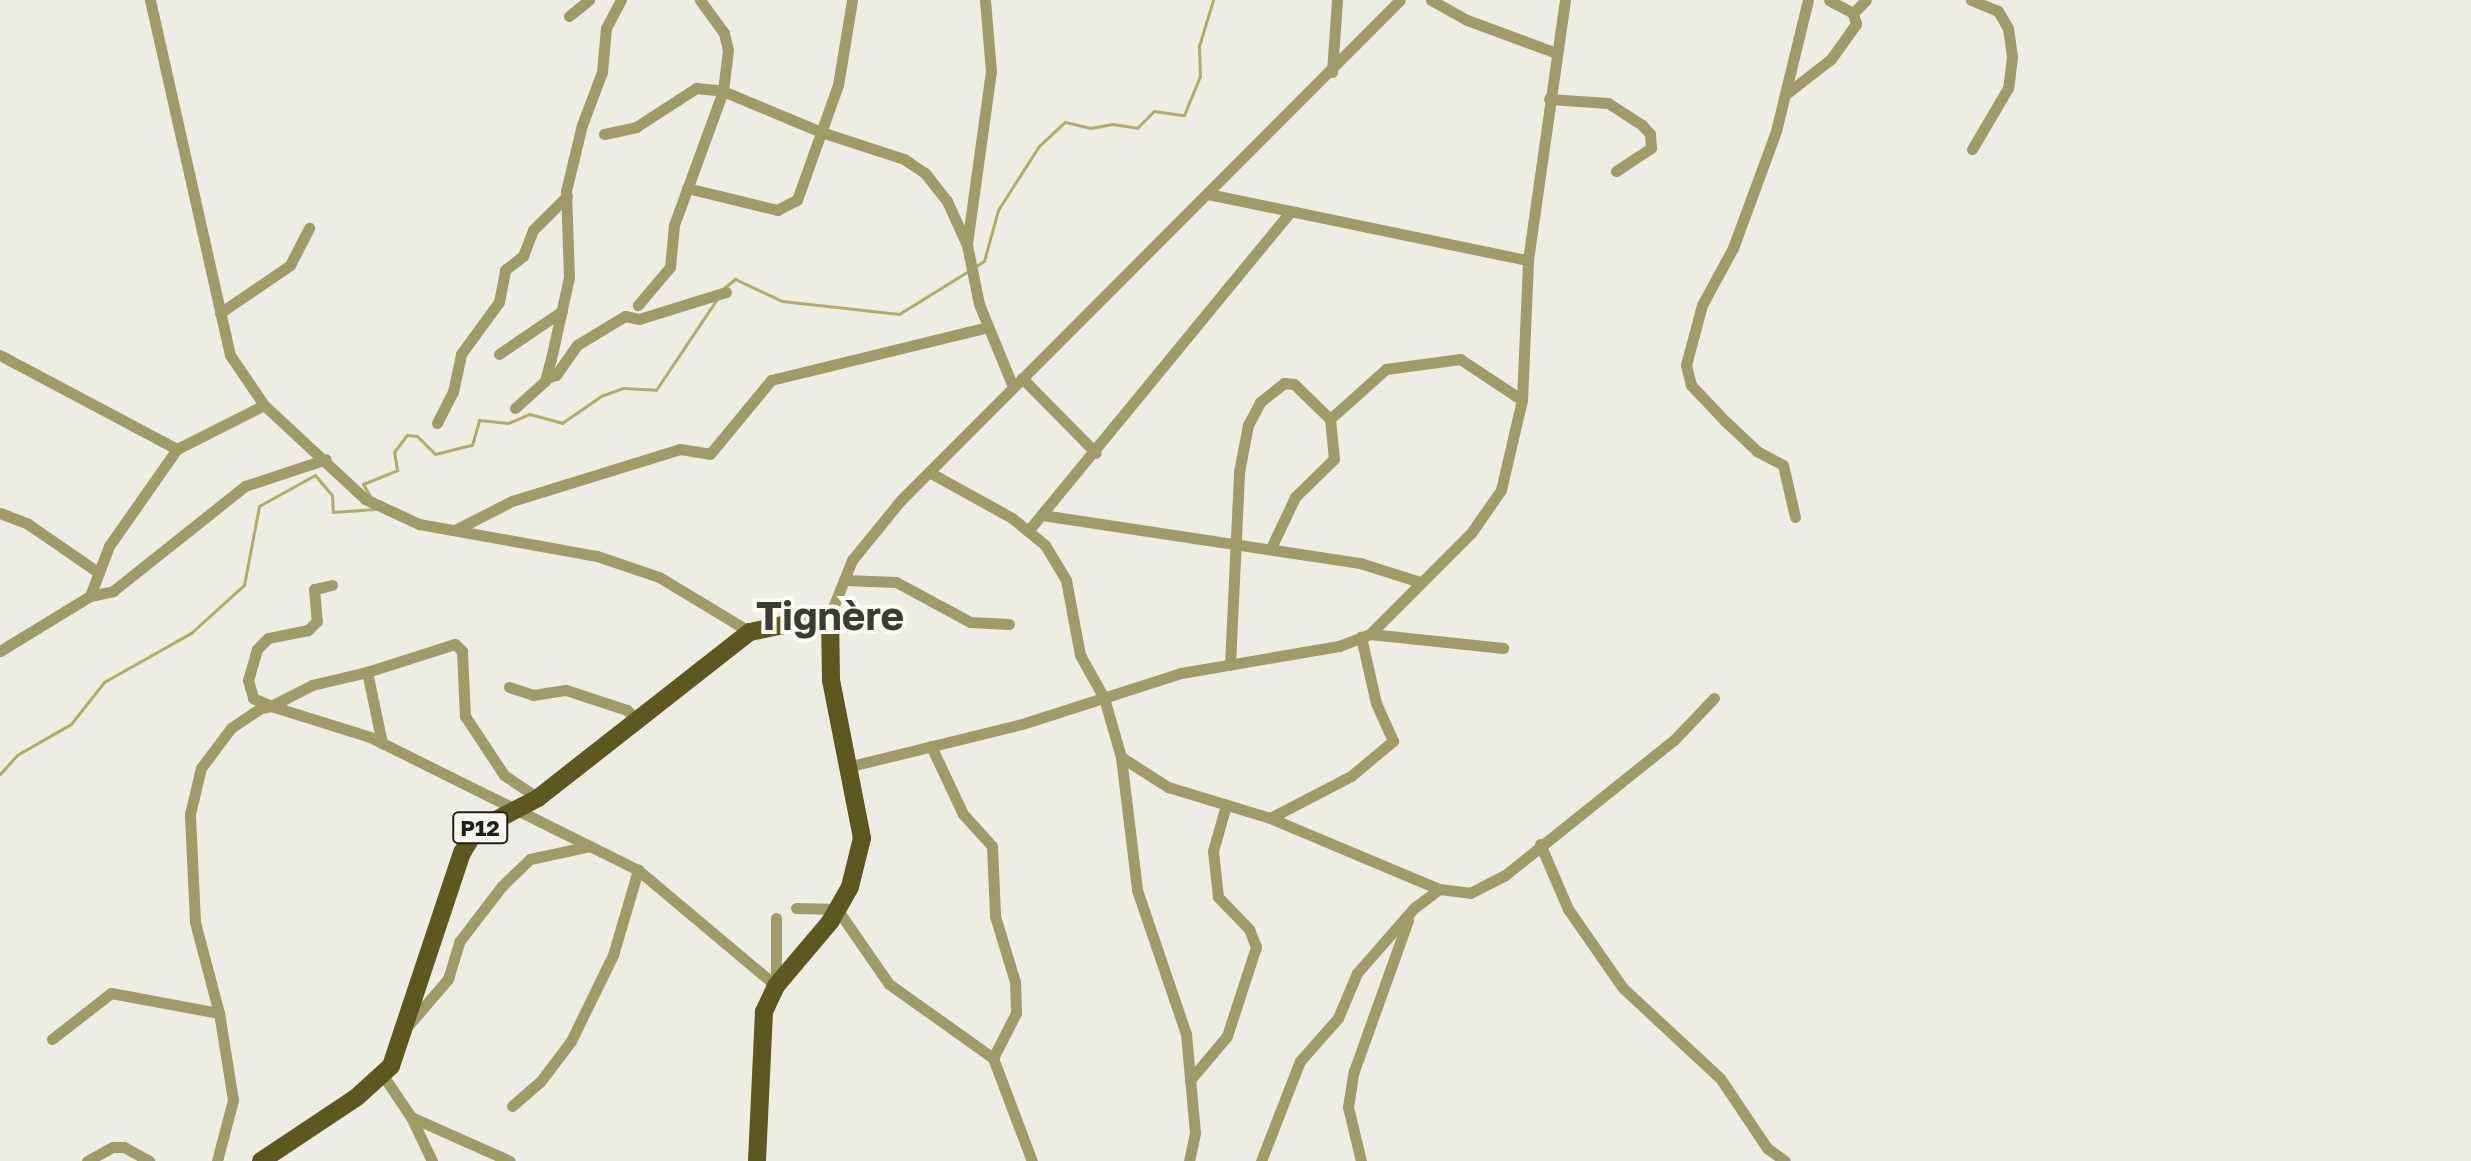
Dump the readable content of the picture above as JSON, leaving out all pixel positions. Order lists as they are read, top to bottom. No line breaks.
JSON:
{"streets":{"main road":["P12"]},"districts":["Tignère"]}
